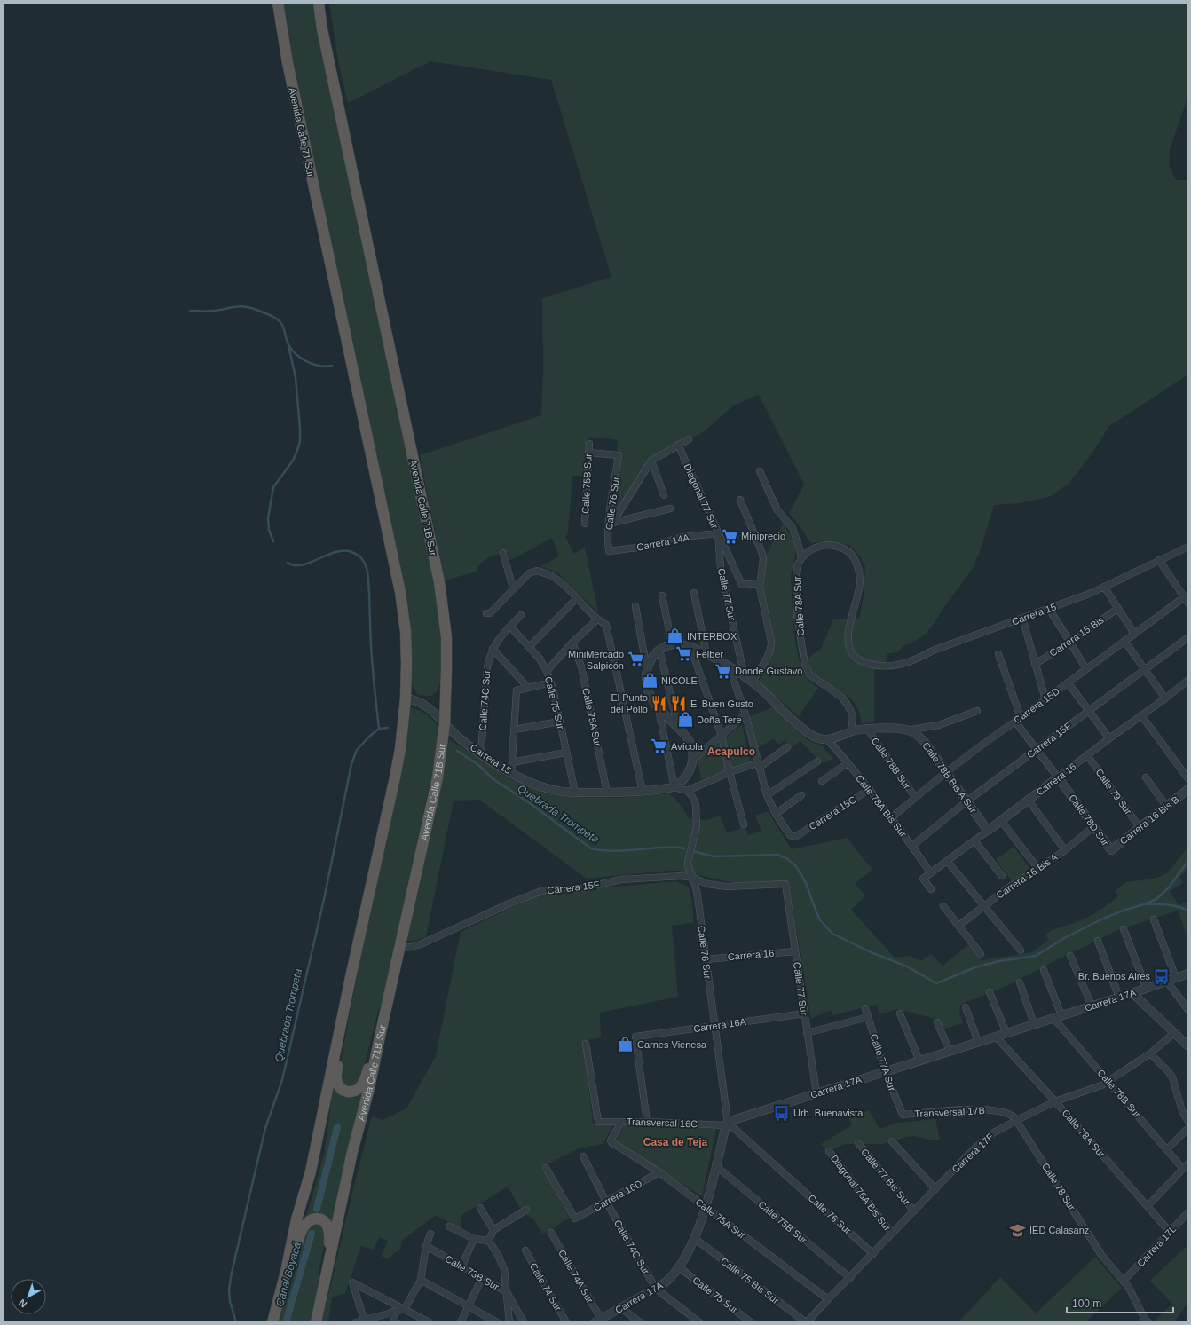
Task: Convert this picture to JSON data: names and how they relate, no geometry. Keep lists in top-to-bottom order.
{
  "streets": {
    "highway": ["Avenida Calle 71 Sur", "Avenida Calle 71B Sur"],
    "street": [
      "Calle 75B Sur",
      "Diagonal 77 Sur",
      "Calle 76 Sur",
      "Carrera 14A",
      "Calle 77 Sur",
      "Calle 78A Sur",
      "Carrera 15",
      "Carrera 15 Bis",
      "Calle 74C Sur",
      "Calle 75 Sur",
      "Carrera 15D",
      "Calle 75A Sur",
      "Carrera 15F",
      "Calle 78B Sur",
      "Calle 78B Bis A Sur",
      "Carrera 16",
      "Calle 79 Sur",
      "Calle 78A Bis Sur",
      "Carrera 15C",
      "Calle 78D Sur",
      "Carrera 16 Bis B",
      "Carrera 16 Bis A",
      "Carrera 17A",
      "Carrera 16A",
      "Calle 77A Sur",
      "Transversal 17B",
      "Transversal 16C",
      "Carrera 17F",
      "Calle 77 Bis Sur",
      "Calle 78 Sur",
      "Diagonal 76A Bis Sur",
      "Carrera 16D",
      "Carrera 17L",
      "Calle 73B Sur",
      "Calle 74A Sur",
      "Calle 75 Bis Sur",
      "Calle 74 Sur"
    ]
  },
  "crossings": [
    ["Avenida Calle 71 Sur", "Carrera 15"],
    ["Calle 75B Sur", "Calle 76 Sur"],
    ["Calle 75B Sur", "Carrera 17A"],
    ["Calle 75B Sur", "Carrera 17F"],
    ["Diagonal 77 Sur", "Carrera 14A"],
    ["Diagonal 77 Sur", "Calle 77 Sur"],
    ["Calle 76 Sur", "Carrera 14A"],
    ["Calle 76 Sur", "Carrera 15F"],
    ["Calle 76 Sur", "Carrera 16"],
    ["Calle 76 Sur", "Carrera 17A"],
    ["Calle 76 Sur", "Carrera 16A"],
    ["Calle 76 Sur", "Transversal 16C"],
    ["Calle 76 Sur", "Carrera 17F"],
    ["Avenida Calle 71B Sur", "Carrera 15"],
    ["Avenida Calle 71B Sur", "Carrera 15F"],
    ["Carrera 14A", "Calle 77 Sur"],
    ["Calle 77 Sur", "Carrera 15F"],
    ["Calle 77 Sur", "Carrera 16"],
    ["Calle 77 Sur", "Carrera 17A"],
    ["Calle 77 Sur", "Carrera 16A"],
    ["Calle 78A Sur", "Carrera 15"],
    ["Calle 78A Sur", "Carrera 17A"],
    ["Calle 78A Sur", "Carrera 17F"],
    ["Calle 78A Sur", "Carrera 17L"],
    ["Carrera 15", "Calle 74C Sur"],
    ["Carrera 15", "Calle 75 Sur"],
    ["Carrera 15", "Calle 75A Sur"],
    ["Calle 74C Sur", "Calle 75 Sur"],
    ["Calle 74C Sur", "Carrera 17A"],
    ["Calle 74C Sur", "Carrera 16D"],
    ["Calle 75 Sur", "Carrera 17A"],
    ["Carrera 15D", "Calle 78B Sur"],
    ["Carrera 15D", "Calle 78B Bis A Sur"],
    ["Carrera 15D", "Calle 78A Bis Sur"],
    ["Carrera 15D", "Calle 78D Sur"],
    ["Calle 75A Sur", "Carrera 17A"],
    ["Calle 75A Sur", "Transversal 16C"],
    ["Calle 75A Sur", "Carrera 17F"],
    ["Calle 75A Sur", "Carrera 16D"],
    ["Carrera 15F", "Calle 78B Bis A Sur"],
    ["Carrera 15F", "Calle 78A Bis Sur"],
    ["Carrera 15F", "Calle 78D Sur"],
    ["Calle 78B Sur", "Carrera 17A"],
    ["Calle 78B Sur", "Carrera 17F"],
    ["Calle 78B Bis A Sur", "Carrera 16"],
    ["Carrera 16", "Calle 79 Sur"],
    ["Carrera 16", "Calle 78A Bis Sur"],
    ["Carrera 16", "Calle 78D Sur"],
    ["Calle 79 Sur", "Carrera 16 Bis B"],
    ["Calle 78A Bis Sur", "Carrera 15C"],
    ["Calle 78D Sur", "Carrera 16 Bis B"],
    ["Calle 78D Sur", "Carrera 16 Bis A"],
    ["Carrera 17A", "Calle 77A Sur"],
    ["Carrera 17A", "Transversal 16C"],
    ["Carrera 17A", "Calle 74A Sur"],
    ["Carrera 17A", "Calle 75 Bis Sur"],
    ["Carrera 16A", "Transversal 16C"],
    ["Calle 77A Sur", "Transversal 17B"],
    ["Transversal 17B", "Carrera 17F"],
    ["Transversal 17B", "Calle 78 Sur"],
    ["Carrera 17F", "Calle 77 Bis Sur"],
    ["Carrera 17F", "Calle 78 Sur"],
    ["Carrera 17F", "Diagonal 76A Bis Sur"],
    ["Carrera 17F", "Calle 75 Bis Sur"],
    ["Calle 78 Sur", "Carrera 17L"]
  ],
  "districts": ["Acapulco", "Casa de Teja"],
  "water": ["Quebrada Trompeta", "Canal Boyacá"],
  "places": {
    "supermarket": [
      "Miniprecio",
      "Felber",
      "MiniMercado Salpicón",
      "Donde Gustavo",
      "Avícola"
    ],
    "shop": [
      "INTERBOX",
      "NICOLE",
      "Doña Tere",
      "Carnes Vienesa"
    ],
    "restaurant": ["El Punto del Pollo", "El Buen Gusto"],
    "bus stop": ["Br. Buenos Aires", "Urb. Buenavista"],
    "school or university": ["IED Calasanz"]
  },
  "scale_bar": "100 m",
  "north": "bottom left"
}
